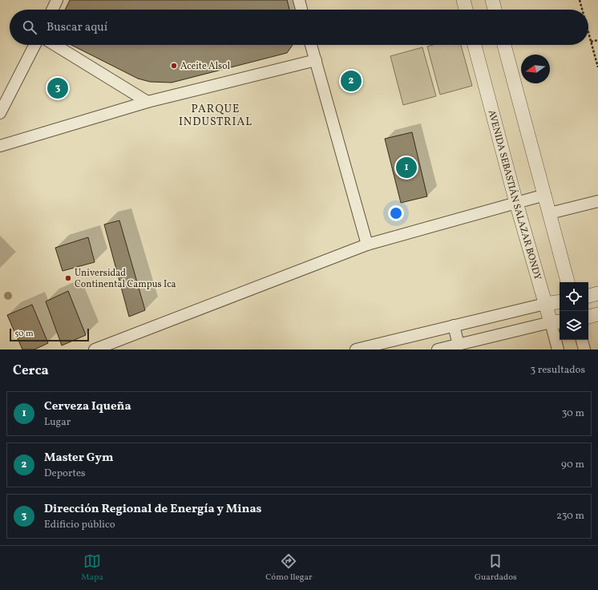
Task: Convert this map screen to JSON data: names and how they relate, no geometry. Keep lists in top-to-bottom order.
{
  "streets": {
    "street": ["AVENIDA SEBASTIÁN SALAZAR BONDY"]
  },
  "districts": ["PARQUE INDUSTRIAL"],
  "places": ["Aceite Alsol", "Universidad Continental Campus Ica"],
  "scale_bar": "50 m",
  "north": "left",
  "page": {
    "search": "Buscar aquí",
    "pins": ["2", "3", "1"],
    "scale": "50 m",
    "heading": ["Cerca", "3 resultados"],
    "list": [
      {
        "mark": "1",
        "name": "Cerveza Iqueña",
        "note": "Lugar",
        "value": "30 m"
      },
      {
        "mark": "2",
        "name": "Master Gym",
        "note": "Deportes",
        "value": "90 m"
      },
      {
        "mark": "3",
        "name": "Dirección Regional de Energía y Minas",
        "note": "Edificio público",
        "value": "230 m"
      }
    ],
    "nav": ["Mapa", "Cómo llegar", "Guardados"]
  }
}
